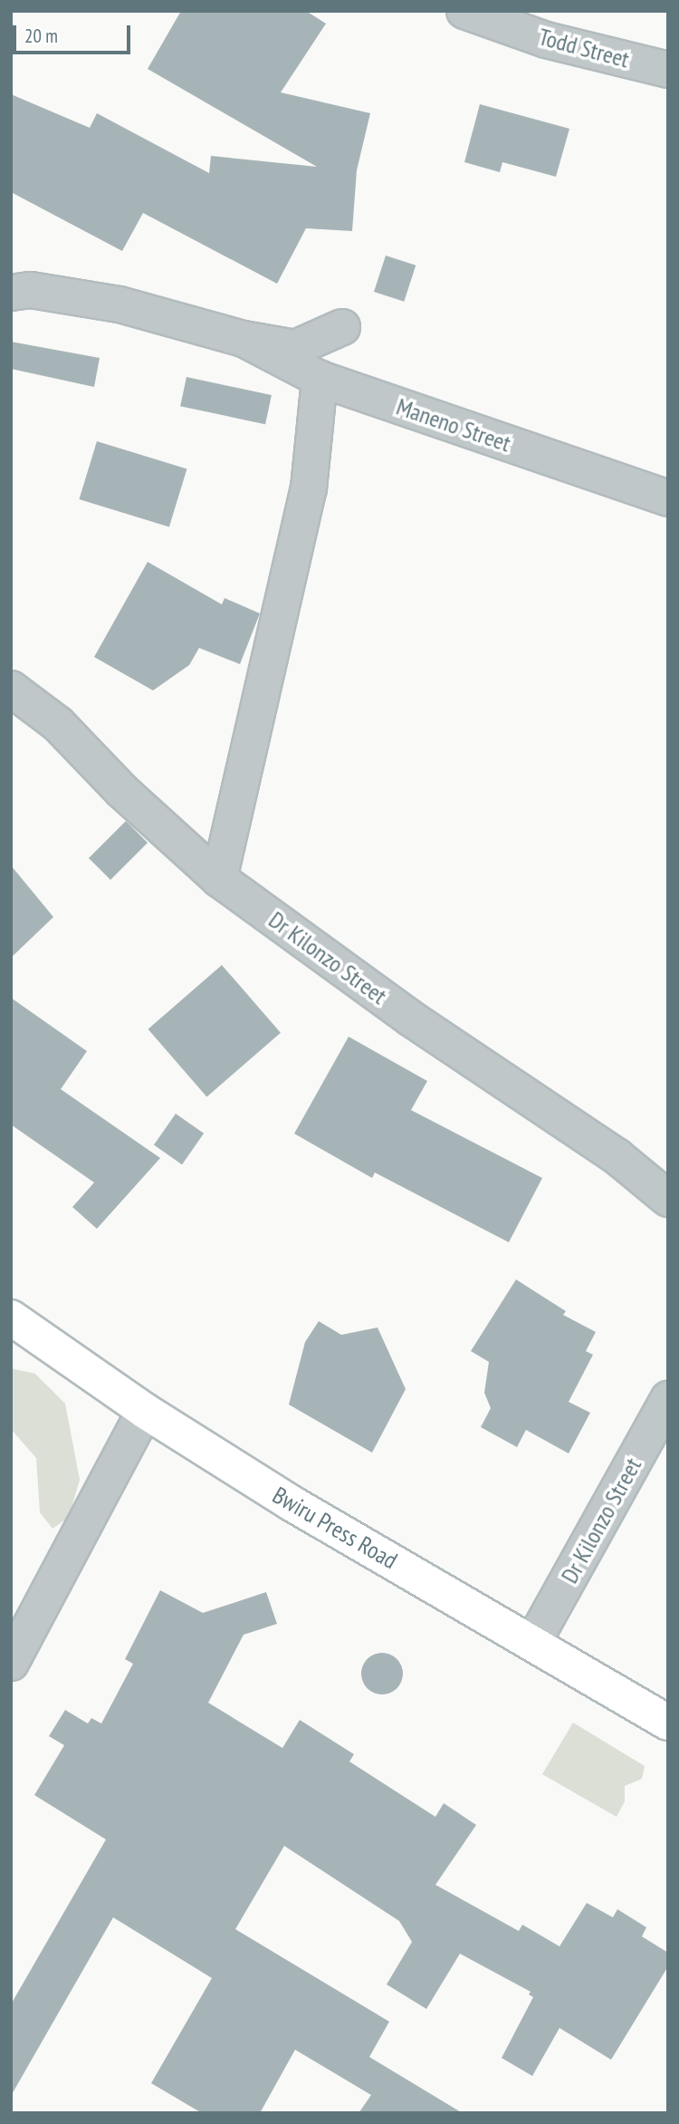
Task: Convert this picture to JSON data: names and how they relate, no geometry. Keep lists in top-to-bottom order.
{
  "streets": {
    "street": [
      "Todd Street",
      "Maneno Street",
      "Dr Kilonzo Street",
      "Bwiru Press Road"
    ]
  },
  "crossings": [
    ["Dr Kilonzo Street", "Bwiru Press Road"]
  ],
  "scale_bar": "20 m"
}
